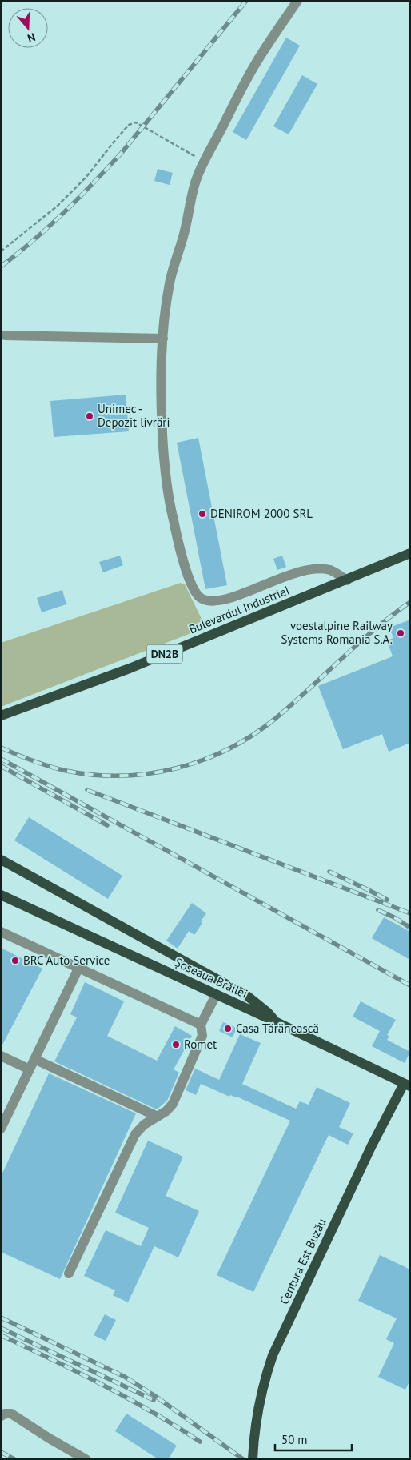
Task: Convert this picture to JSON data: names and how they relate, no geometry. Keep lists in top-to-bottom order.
{
  "streets": {
    "main road": [
      "Bulevardul Industriei",
      "DN2B",
      "Șoseaua Brăilei",
      "Centura Est Buzău"
    ]
  },
  "crossings": [
    ["Șoseaua Brăilei", "Centura Est Buzău"]
  ],
  "places": [
    "Unimec - Depozit livrări",
    "DENIROM 2000 SRL",
    "voestalpine Railway Systems Romania S.A.",
    "BRC Auto Service",
    "Casa Tărănească",
    "Romet"
  ],
  "scale_bar": "50 m",
  "north": "bottom"
}
